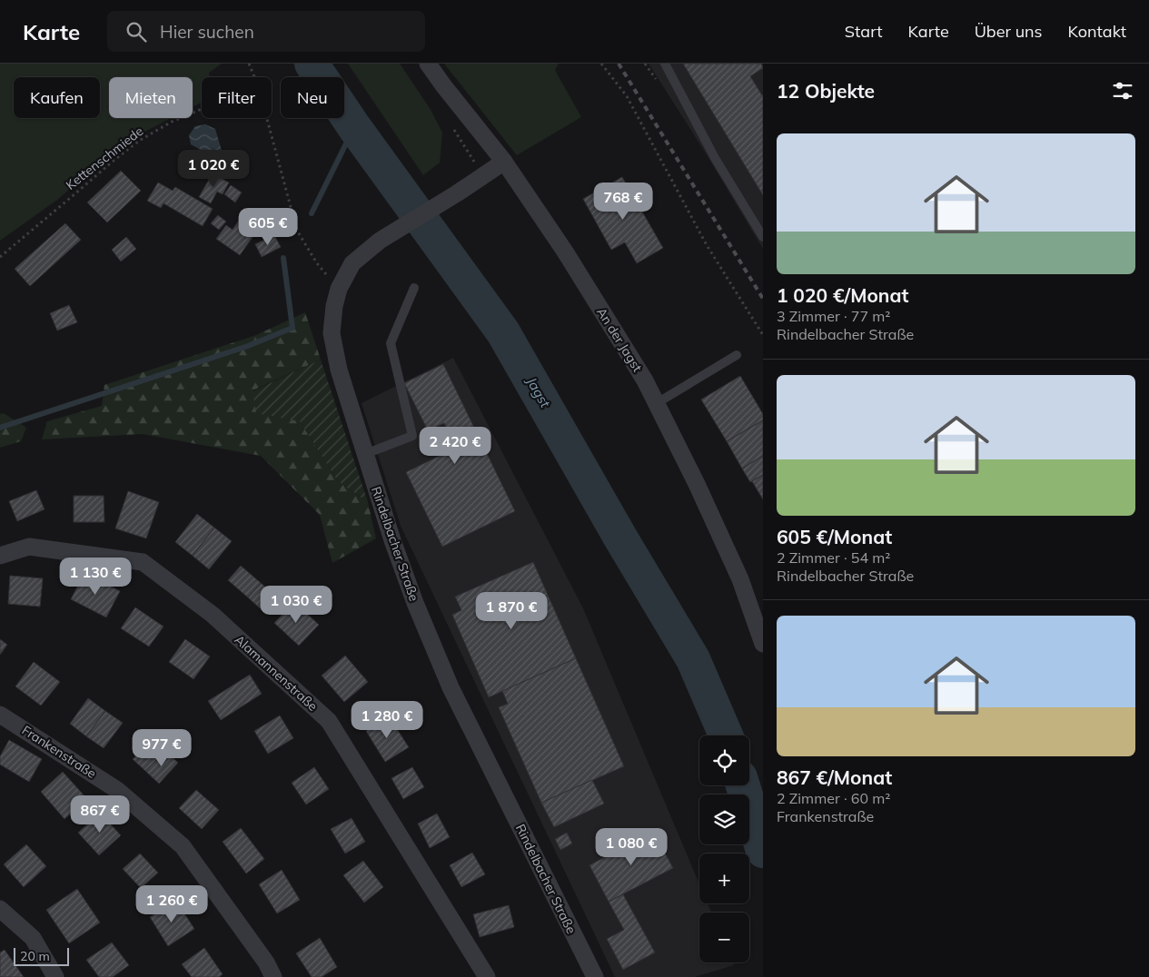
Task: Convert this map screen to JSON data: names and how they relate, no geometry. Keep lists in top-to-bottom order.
{
  "streets": {
    "street": [
      "An der Jagst",
      "Rindelbacher Straße",
      "Alamannenstraße",
      "Frankenstraße"
    ],
    "path": ["Kettenschmiede"]
  },
  "crossings": [
    ["An der Jagst", "Rindelbacher Straße"]
  ],
  "water": ["Jagst"],
  "scale_bar": "20 m",
  "page": {
    "header": "Karte",
    "search": "Hier suchen",
    "nav": [
      "Start",
      "Karte",
      "Über uns",
      "Kontakt"
    ],
    "heading": "12 Objekte",
    "chip": [
      "Kaufen",
      "Mieten",
      "Filter",
      "Neu"
    ],
    "list": [
      {
        "name": "1 020 €/Monat",
        "note": "3 Zimmer · 77 m² · Rindelbacher Straße"
      },
      {
        "name": "605 €/Monat",
        "note": "2 Zimmer · 54 m² · Rindelbacher Straße"
      },
      {
        "name": "867 €/Monat",
        "note": "2 Zimmer · 60 m² · Frankenstraße"
      }
    ],
    "price": [
      "1 020 €",
      "768 €",
      "605 €",
      "2 420 €",
      "1 130 €",
      "1 030 €",
      "1 870 €",
      "1 280 €",
      "977 €",
      "867 €",
      "1 080 €",
      "1 260 €"
    ],
    "map_buttons": ["+", "−"],
    "scale": "20 m"
  }
}
